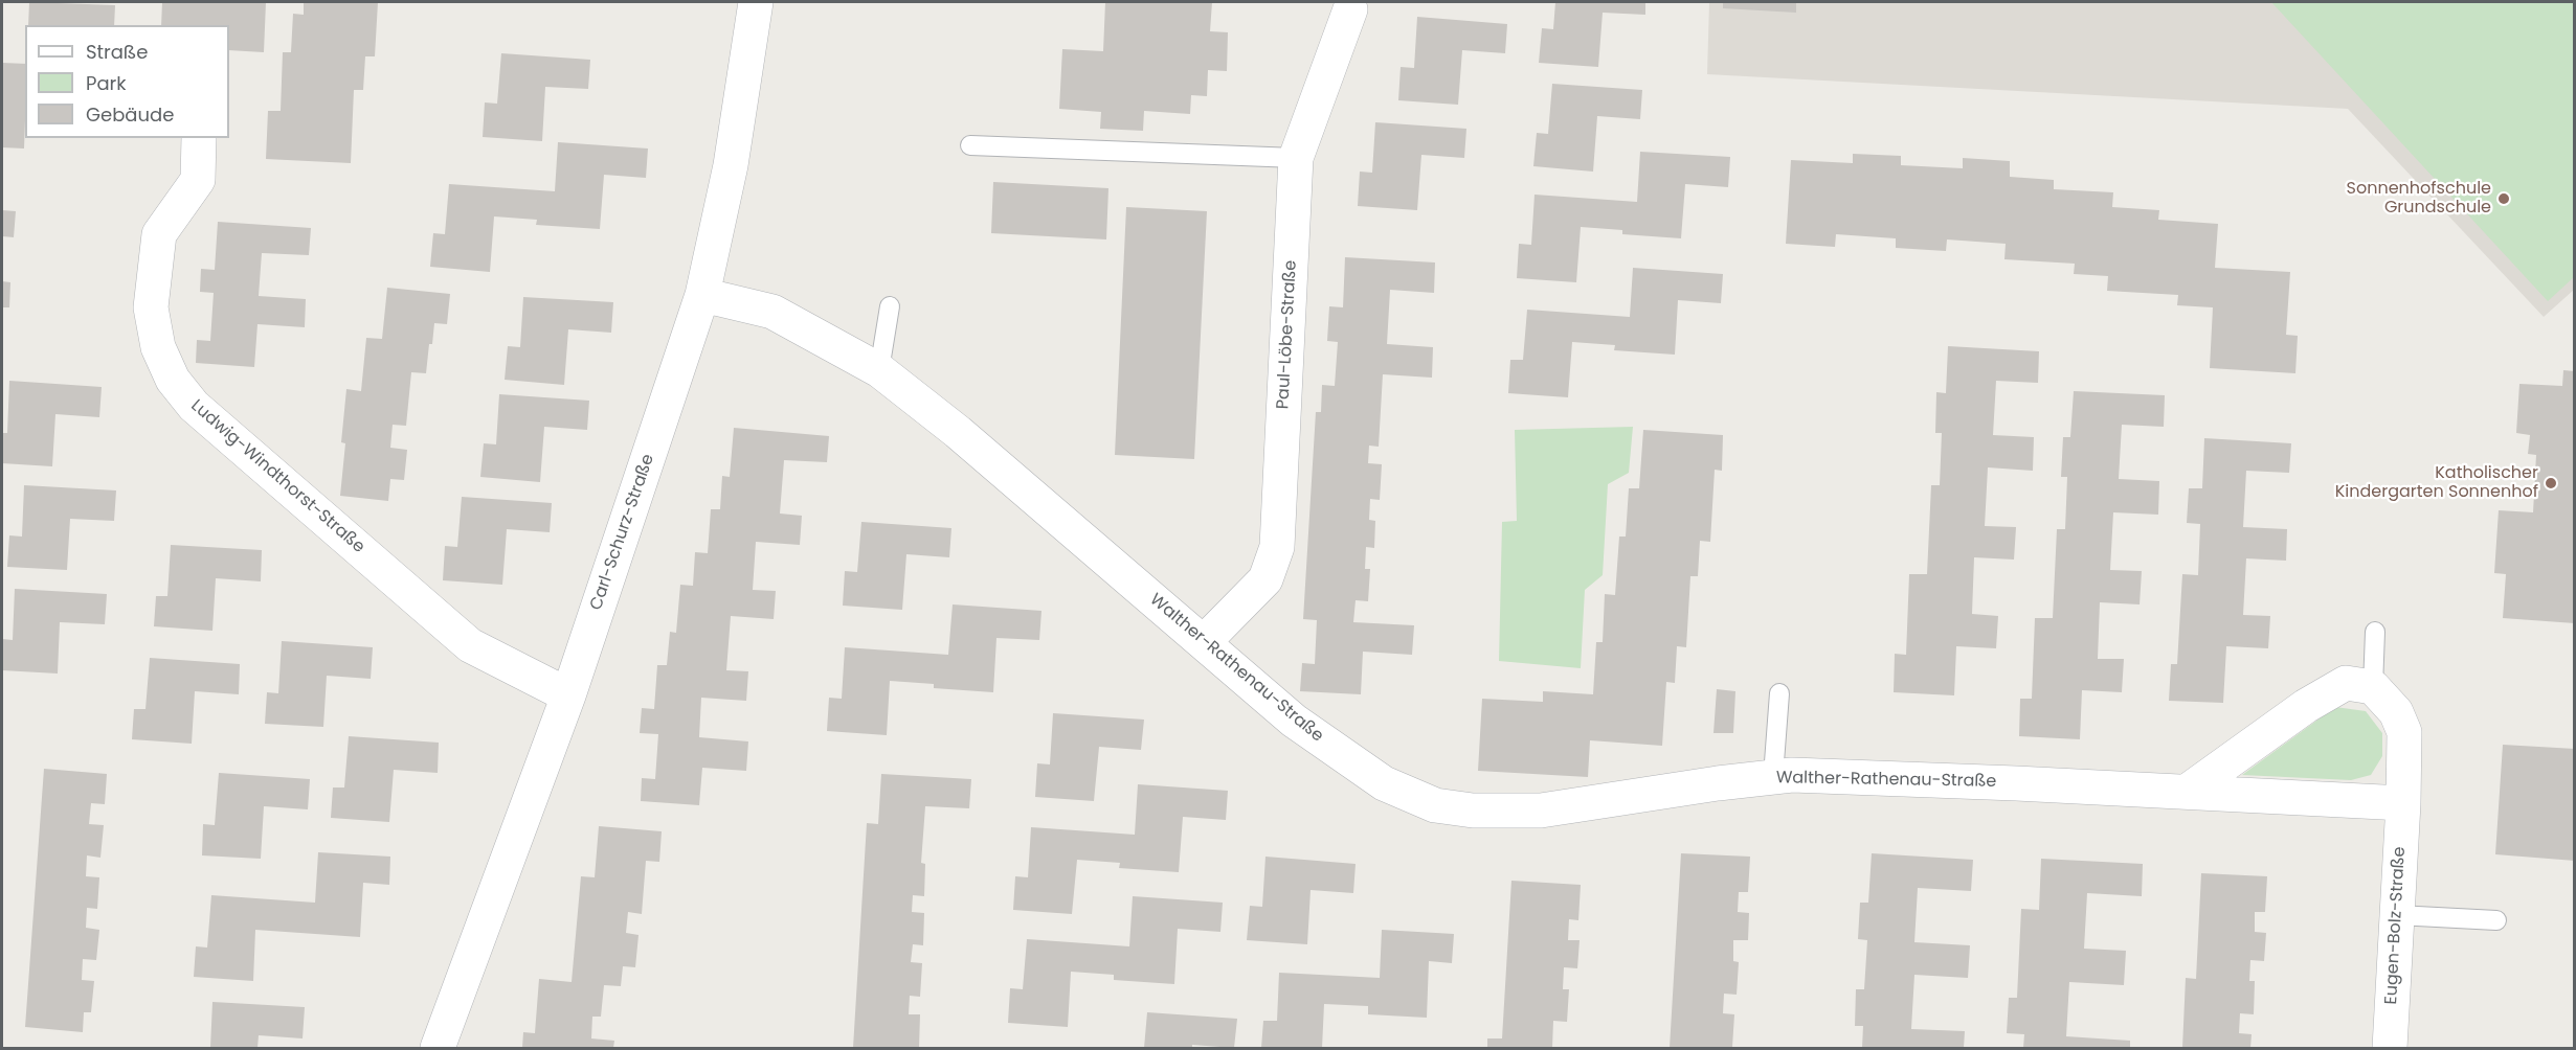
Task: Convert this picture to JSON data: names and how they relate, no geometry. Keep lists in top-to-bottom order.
{
  "streets": {
    "street": [
      "Paul-Löbe-Straße",
      "Ludwig-Windthorst-Straße",
      "Carl-Schurz-Straße",
      "Walther-Rathenau-Straße",
      "Eugen-Bolz-Straße"
    ]
  },
  "crossings": [
    ["Paul-Löbe-Straße", "Walther-Rathenau-Straße"],
    ["Ludwig-Windthorst-Straße", "Carl-Schurz-Straße"],
    ["Carl-Schurz-Straße", "Walther-Rathenau-Straße"],
    ["Walther-Rathenau-Straße", "Eugen-Bolz-Straße"]
  ],
  "places": ["Sonnenhofschule Grundschule", "Katholischer Kindergarten Sonnenhof"],
  "legend": ["Straße", "Park", "Gebäude"]
}
